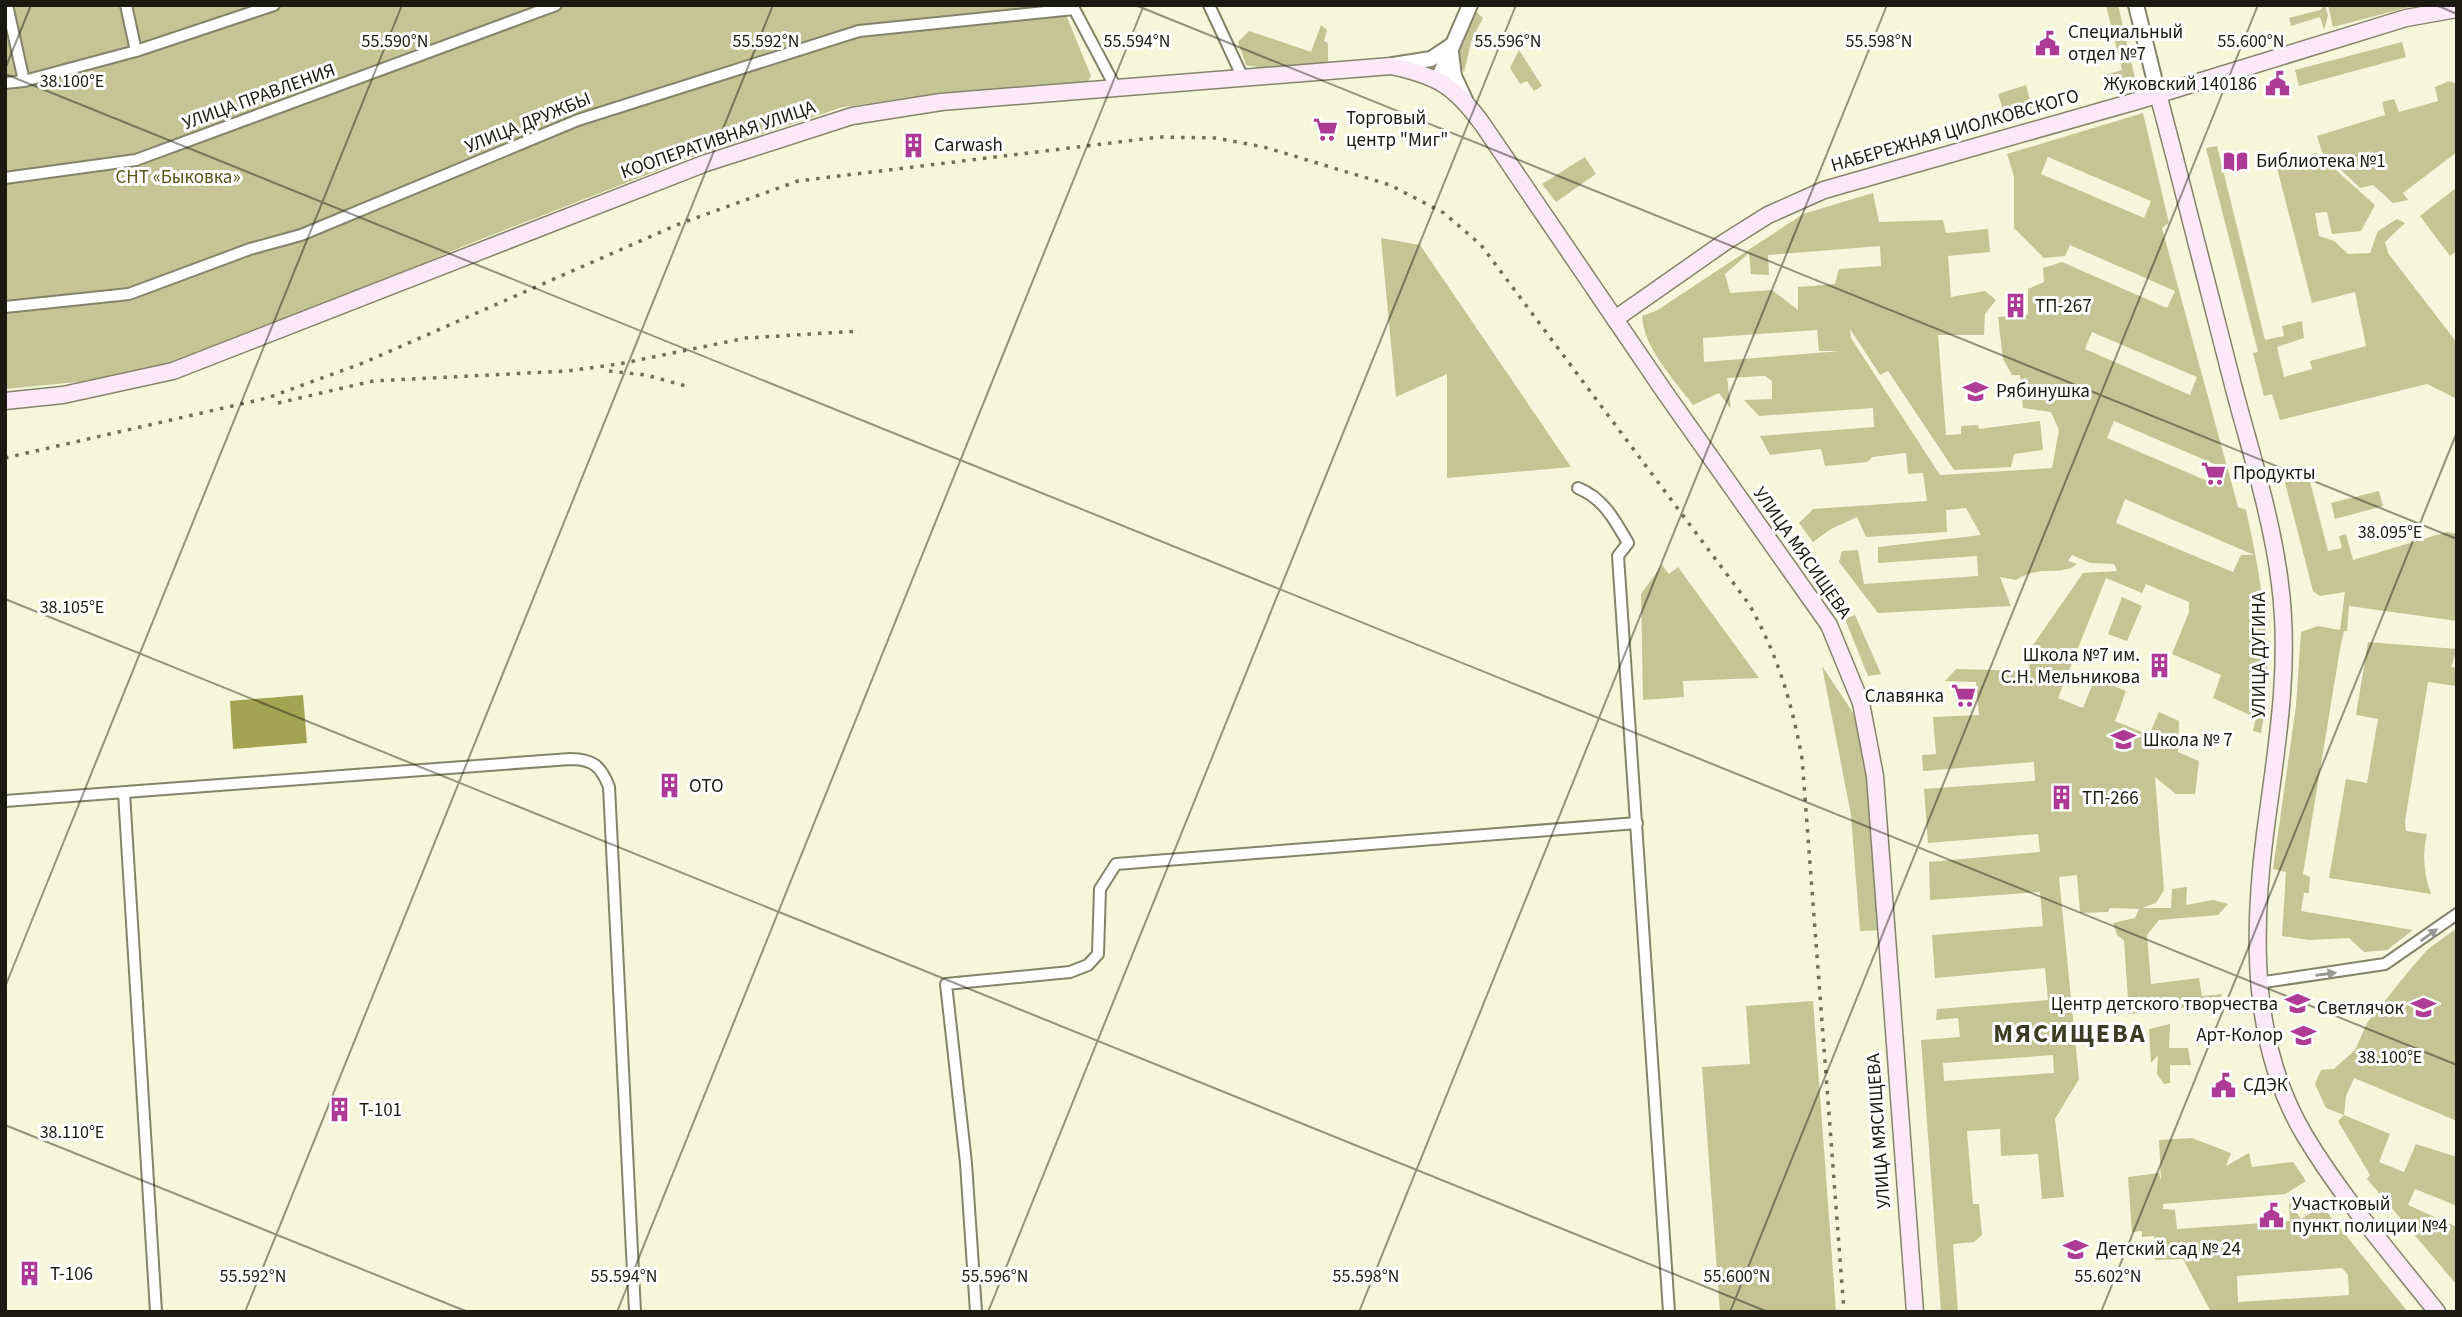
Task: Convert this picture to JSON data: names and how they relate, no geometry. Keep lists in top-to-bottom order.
{
  "streets": {
    "main road": [
      "НАБЕРЕЖНАЯ ЦИОЛКОВСКОГО",
      "КООПЕРАТИВНАЯ УЛИЦА",
      "УЛИЦА МЯСИЩЕВА",
      "УЛИЦА ДУГИНА"
    ],
    "street": ["УЛИЦА ПРАВЛЕНИЯ", "УЛИЦА ДРУЖБЫ"]
  },
  "crossings": [
    ["НАБЕРЕЖНАЯ ЦИОЛКОВСКОГО", "УЛИЦА МЯСИЩЕВА"],
    ["НАБЕРЕЖНАЯ ЦИОЛКОВСКОГО", "УЛИЦА ДУГИНА"],
    ["КООПЕРАТИВНАЯ УЛИЦА", "УЛИЦА МЯСИЩЕВА"]
  ],
  "districts": ["МЯСИЩЕВА"],
  "parks": ["СНТ «Быковка»"],
  "places": {
    "public building": [
      "Специальный отдел №7",
      "Жуковский 140186",
      "СДЭК",
      "Участковый пункт полиции №4"
    ],
    "supermarket": ["Торговый центр \"Миг\"", "Продукты", "Славянка"],
    "building": [
      "Carwash",
      "ТП-267",
      "Школа №7 им. С.Н. Мельникова",
      "ОТО",
      "ТП-266",
      "Т-101",
      "Т-106"
    ],
    "library": ["Библиотека №1"],
    "school or university": [
      "Рябинушка",
      "Школа № 7",
      "Центр детского творчества",
      "Светлячок",
      "Арт-Колор",
      "Детский сад № 24"
    ]
  },
  "coordinates": [
    "55.590°N",
    "55.592°N",
    "55.594°N",
    "55.596°N",
    "55.598°N",
    "55.600°N",
    "38.100°E",
    "38.095°E",
    "38.105°E",
    "38.110°E",
    "55.602°N"
  ]
}
